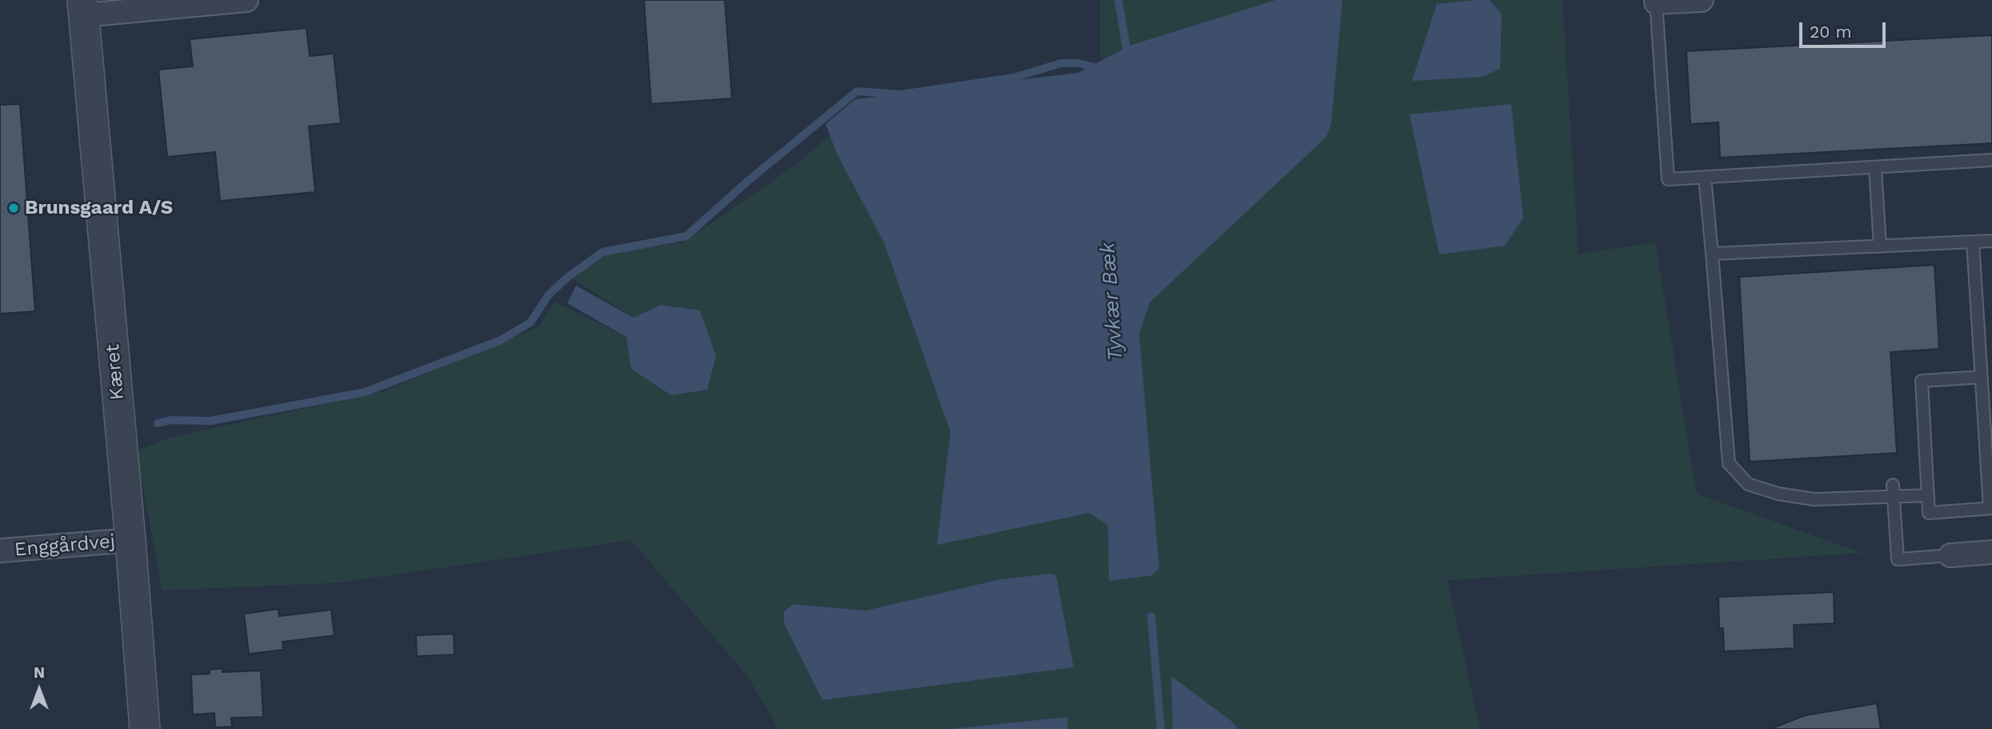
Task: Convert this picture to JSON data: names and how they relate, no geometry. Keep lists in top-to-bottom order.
{
  "streets": {
    "street": ["Kæret", "Enggårdvej"]
  },
  "crossings": [
    ["Kæret", "Enggårdvej"]
  ],
  "water": ["Tyvkær Bæk"],
  "places": ["Brunsgaard A/S"],
  "scale_bar": "20 m",
  "north": "top"
}
